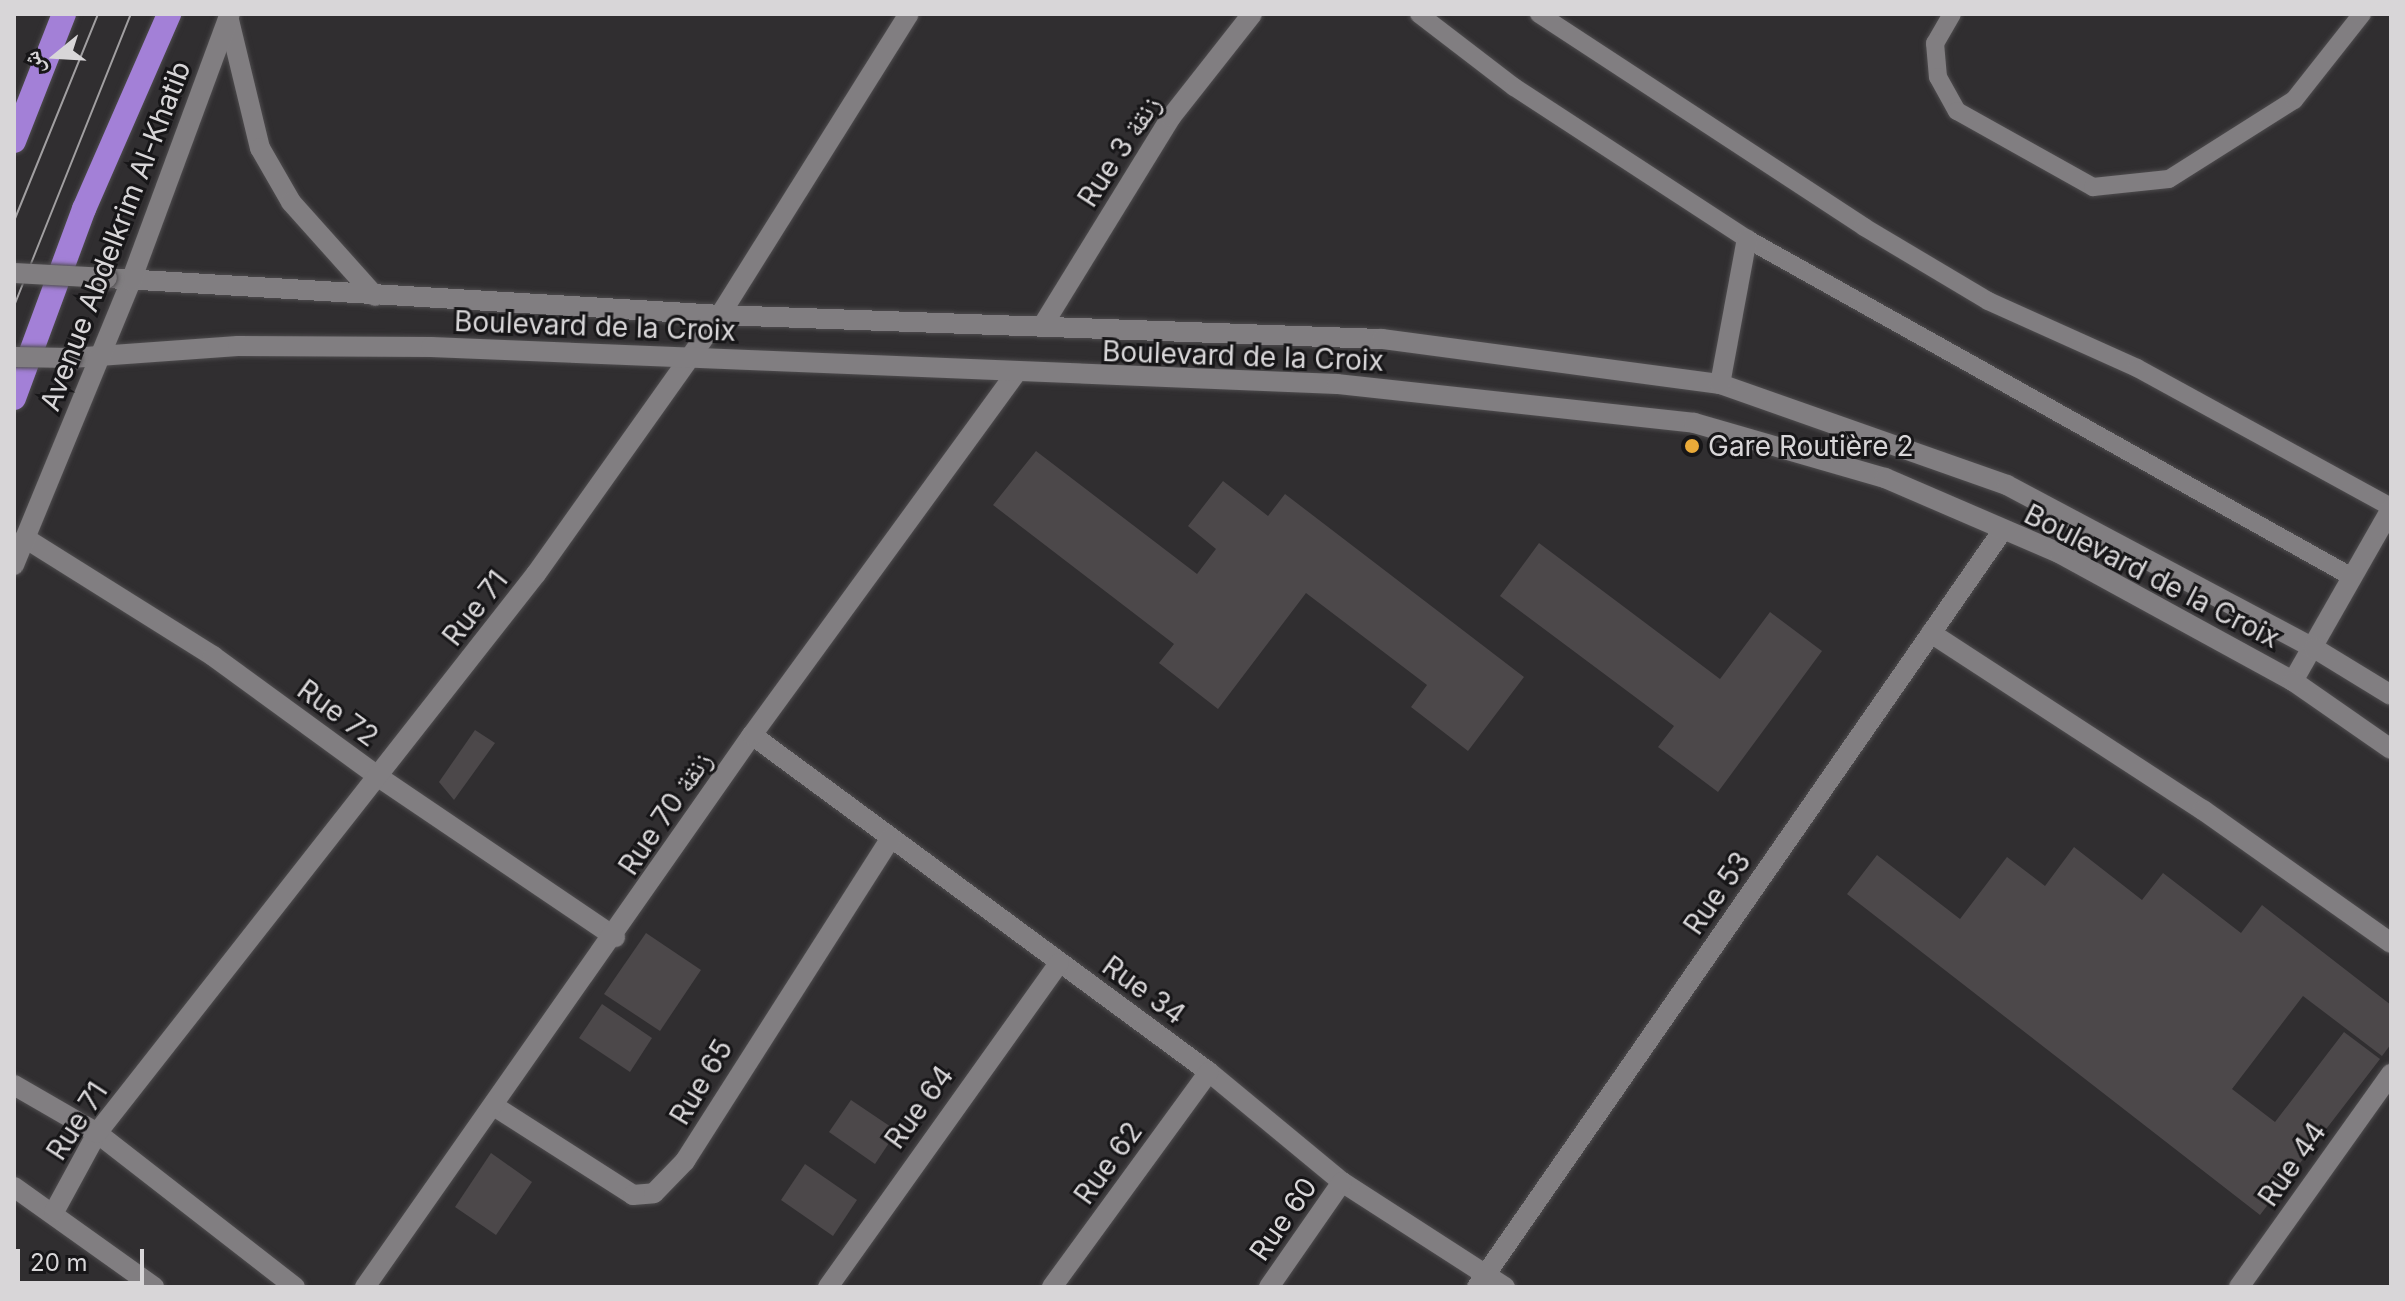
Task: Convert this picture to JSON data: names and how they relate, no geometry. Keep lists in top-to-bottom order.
{
  "streets": {
    "street": [
      "Rue 3 زنقة",
      "Avenue Abdelkrim Al-Khatib",
      "Boulevard de la Croix",
      "Rue 71",
      "Rue 72",
      "Rue 70 زنقة",
      "Rue 53",
      "Rue 34",
      "Rue 65",
      "Rue 64",
      "Rue 62",
      "Rue 44",
      "Rue 60"
    ]
  },
  "crossings": [
    ["Rue 3 زنقة", "Boulevard de la Croix"],
    ["Avenue Abdelkrim Al-Khatib", "Boulevard de la Croix"],
    ["Avenue Abdelkrim Al-Khatib", "Rue 72"],
    ["Boulevard de la Croix", "Rue 71"],
    ["Boulevard de la Croix", "Rue 70 زنقة"],
    ["Boulevard de la Croix", "Rue 53"],
    ["Rue 71", "Rue 72"],
    ["Rue 72", "Rue 70 زنقة"],
    ["Rue 70 زنقة", "Rue 34"],
    ["Rue 70 زنقة", "Rue 65"],
    ["Rue 53", "Rue 34"],
    ["Rue 34", "Rue 65"],
    ["Rue 34", "Rue 64"],
    ["Rue 34", "Rue 62"],
    ["Rue 34", "Rue 60"]
  ],
  "places": ["Gare Routière 2"],
  "scale_bar": "20 m",
  "north": "left"
}
